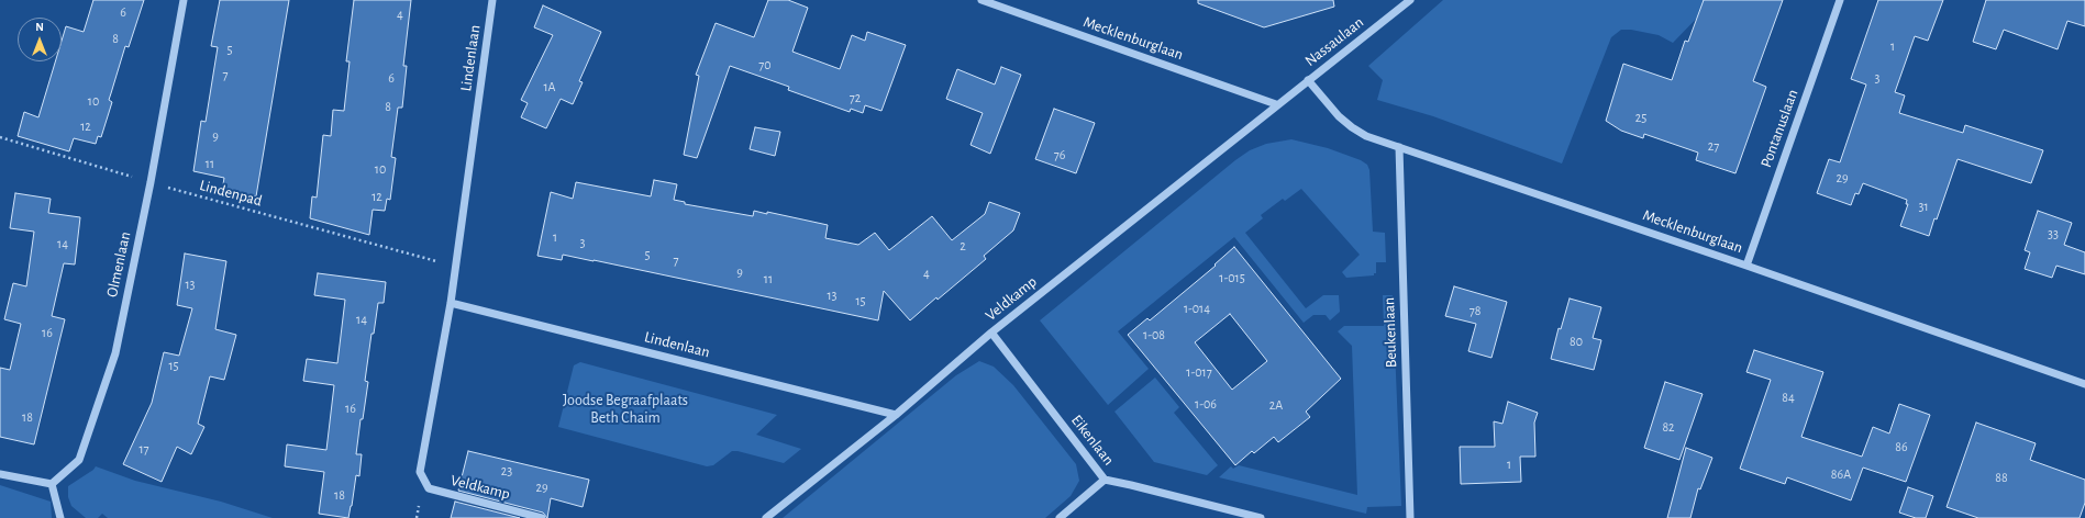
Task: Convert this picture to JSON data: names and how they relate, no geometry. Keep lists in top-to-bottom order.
{
  "streets": {
    "street": [
      "Mecklenburglaan",
      "Nassaulaan",
      "Lindenlaan",
      "Pontanuslaan",
      "Olmenlaan",
      "Veldkamp",
      "Beukenlaan",
      "Eikenlaan"
    ],
    "path": ["Lindenpad"]
  },
  "crossings": [
    ["Mecklenburglaan", "Nassaulaan"],
    ["Mecklenburglaan", "Pontanuslaan"],
    ["Mecklenburglaan", "Veldkamp"],
    ["Mecklenburglaan", "Beukenlaan"],
    ["Nassaulaan", "Veldkamp"],
    ["Lindenlaan", "Lindenpad"],
    ["Lindenlaan", "Veldkamp"],
    ["Lindenpad", "Olmenlaan"],
    ["Veldkamp", "Eikenlaan"]
  ],
  "parks": ["Joodse Begraafplaats Beth Chaim"],
  "house_numbers": [
    "6",
    "4",
    "8",
    "1",
    "5",
    "70",
    "7",
    "6",
    "3",
    "1A",
    "72",
    "10",
    "8",
    "25",
    "12",
    "9",
    "27",
    "76",
    "11",
    "10",
    "29",
    "12",
    "31",
    "33",
    "1",
    "3",
    "14",
    "2",
    "5",
    "7",
    "9",
    "4",
    "1-015",
    "11",
    "13",
    "13",
    "15",
    "1-014",
    "78",
    "14",
    "16",
    "1-08",
    "80",
    "15",
    "1-017",
    "84",
    "1-06",
    "2A",
    "16",
    "18",
    "82",
    "86",
    "17",
    "1",
    "23",
    "86A",
    "88",
    "29",
    "18"
  ],
  "north": "top"
}
